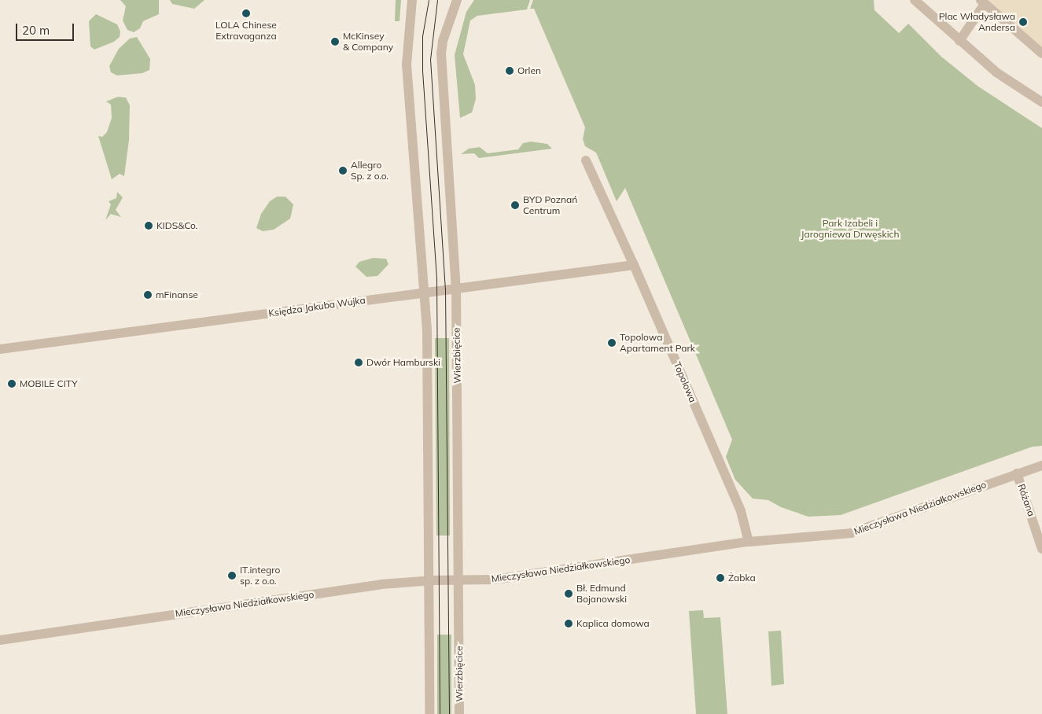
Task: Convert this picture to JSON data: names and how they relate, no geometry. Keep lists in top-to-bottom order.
{
  "streets": {
    "street": [
      "Księdza Jakuba Wujka",
      "Wierzbięcice",
      "Topolowa",
      "Różana",
      "Mieczysława Niedziałkowskiego"
    ]
  },
  "crossings": [
    ["Księdza Jakuba Wujka", "Wierzbięcice"],
    ["Księdza Jakuba Wujka", "Topolowa"],
    ["Wierzbięcice", "Mieczysława Niedziałkowskiego"],
    ["Topolowa", "Mieczysława Niedziałkowskiego"],
    ["Różana", "Mieczysława Niedziałkowskiego"]
  ],
  "parks": ["Park Izabeli i Jarogniewa Drwęskich"],
  "places": [
    "LOLA Chinese Extravaganza",
    "Plac Władysława Andersa",
    "McKinsey & Company",
    "Orlen",
    "Allegro Sp. z o.o.",
    "BYD Poznań Centrum",
    "KIDS&Co.",
    "mFinanse",
    "Topolowa Apartament Park",
    "Dwór Hamburski",
    "MOBILE CITY",
    "IT.integro sp. z o.o.",
    "Żabka",
    "Bł. Edmund Bojanowski",
    "Kaplica domowa"
  ],
  "scale_bar": "20 m"
}
